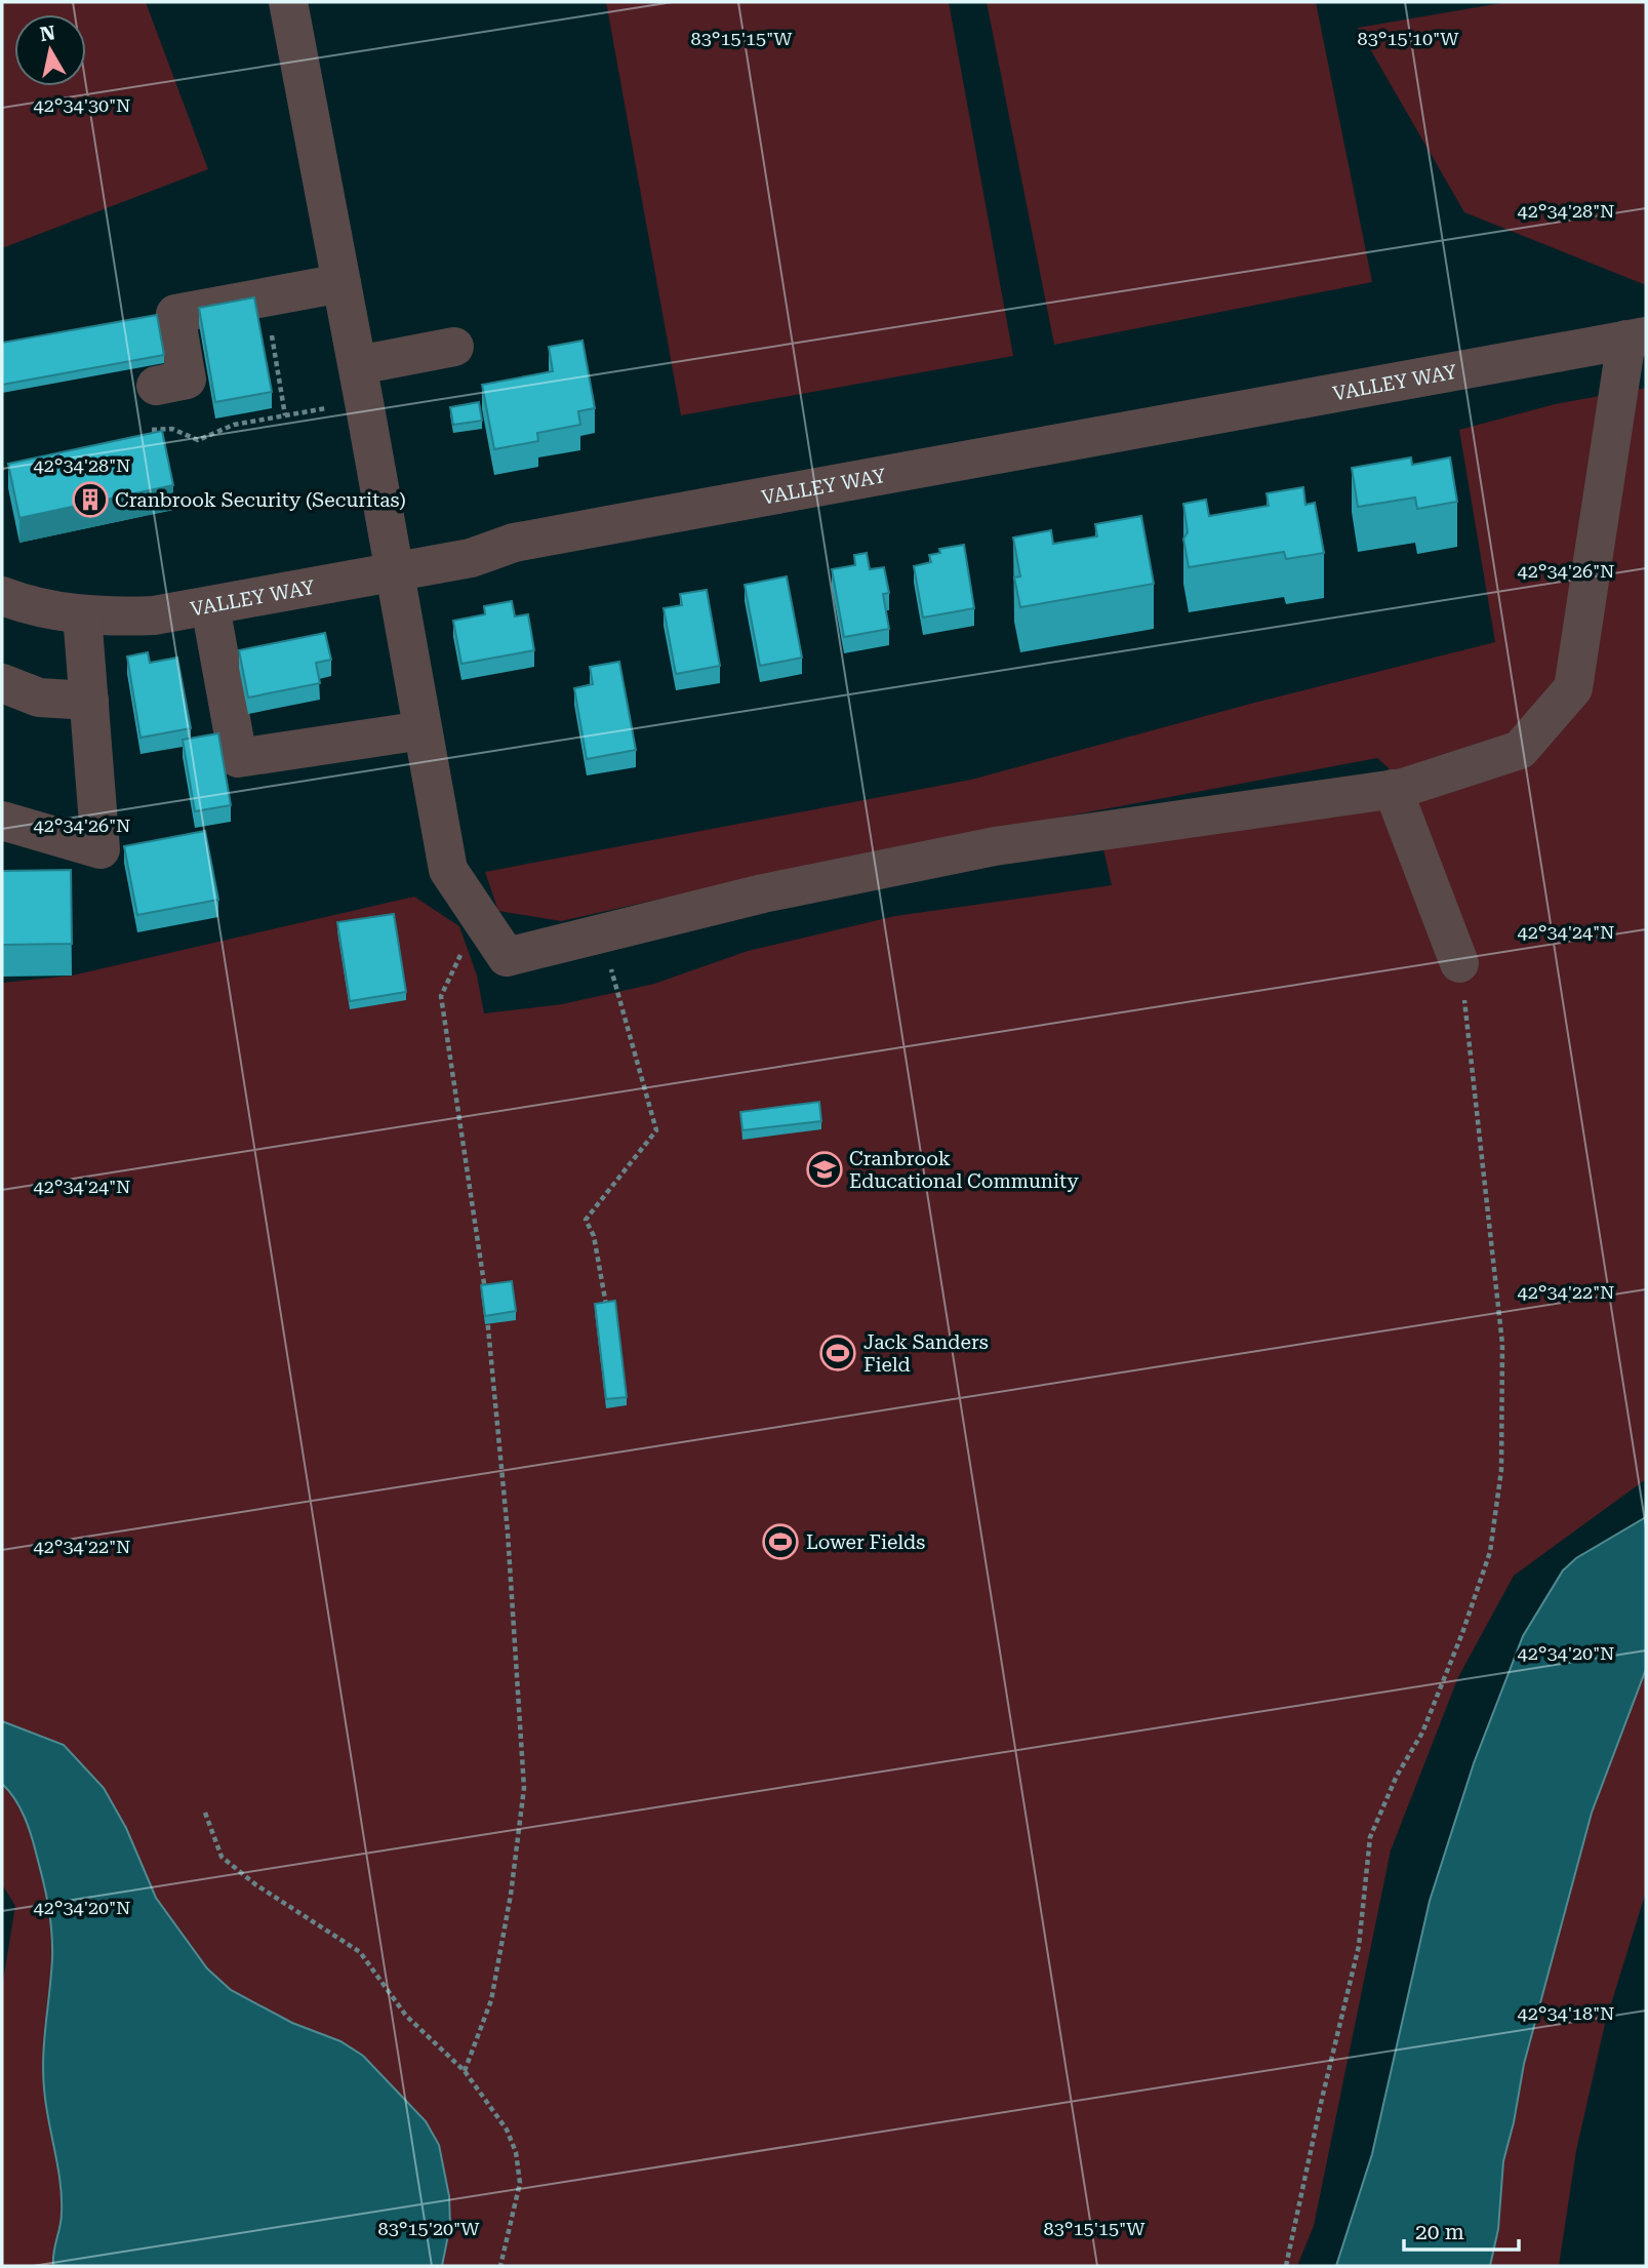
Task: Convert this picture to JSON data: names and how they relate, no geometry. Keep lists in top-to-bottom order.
{
  "streets": {
    "street": ["VALLEY WAY"]
  },
  "places": {
    "building": ["Cranbrook Security (Securitas)"],
    "school or university": ["Cranbrook Educational Community"],
    "sports": ["Jack Sanders Field", "Lower Fields"]
  },
  "scale_bar": "20 m",
  "north": "top",
  "coordinates": [
    "83°15'15\"W",
    "83°15'10\"W",
    "42°34'30\"N",
    "42°34'28\"N",
    "42°34'26\"N",
    "42°34'24\"N",
    "42°34'22\"N",
    "42°34'20\"N",
    "42°34'18\"N",
    "83°15'20\"W"
  ]
}
